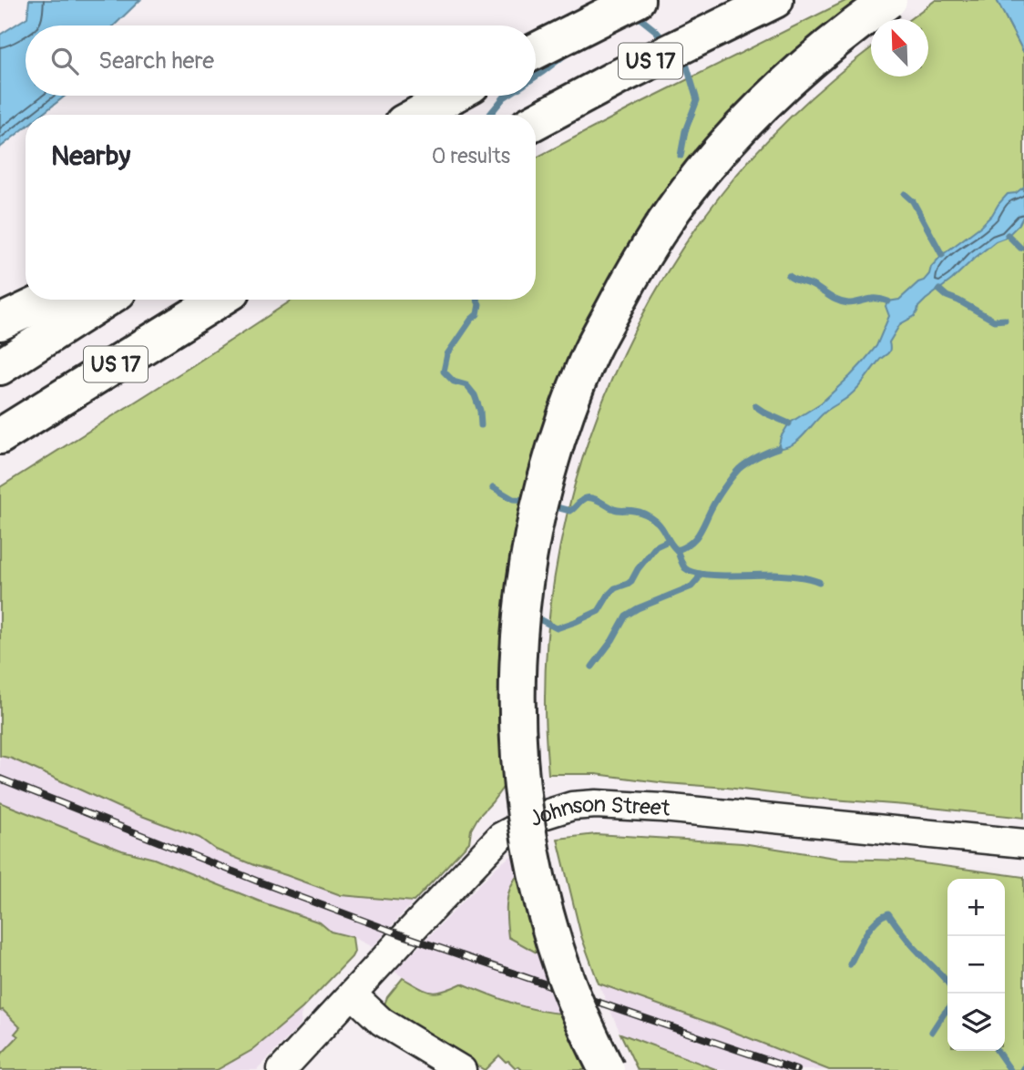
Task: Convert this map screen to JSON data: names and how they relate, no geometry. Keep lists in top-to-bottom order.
{
  "streets": {
    "highway": ["US 17"],
    "street": ["Johnson Street"]
  },
  "north": "top left",
  "page": {
    "search": "Search here",
    "heading": ["Nearby", "0 results"],
    "map_buttons": ["+", "−"]
  }
}
